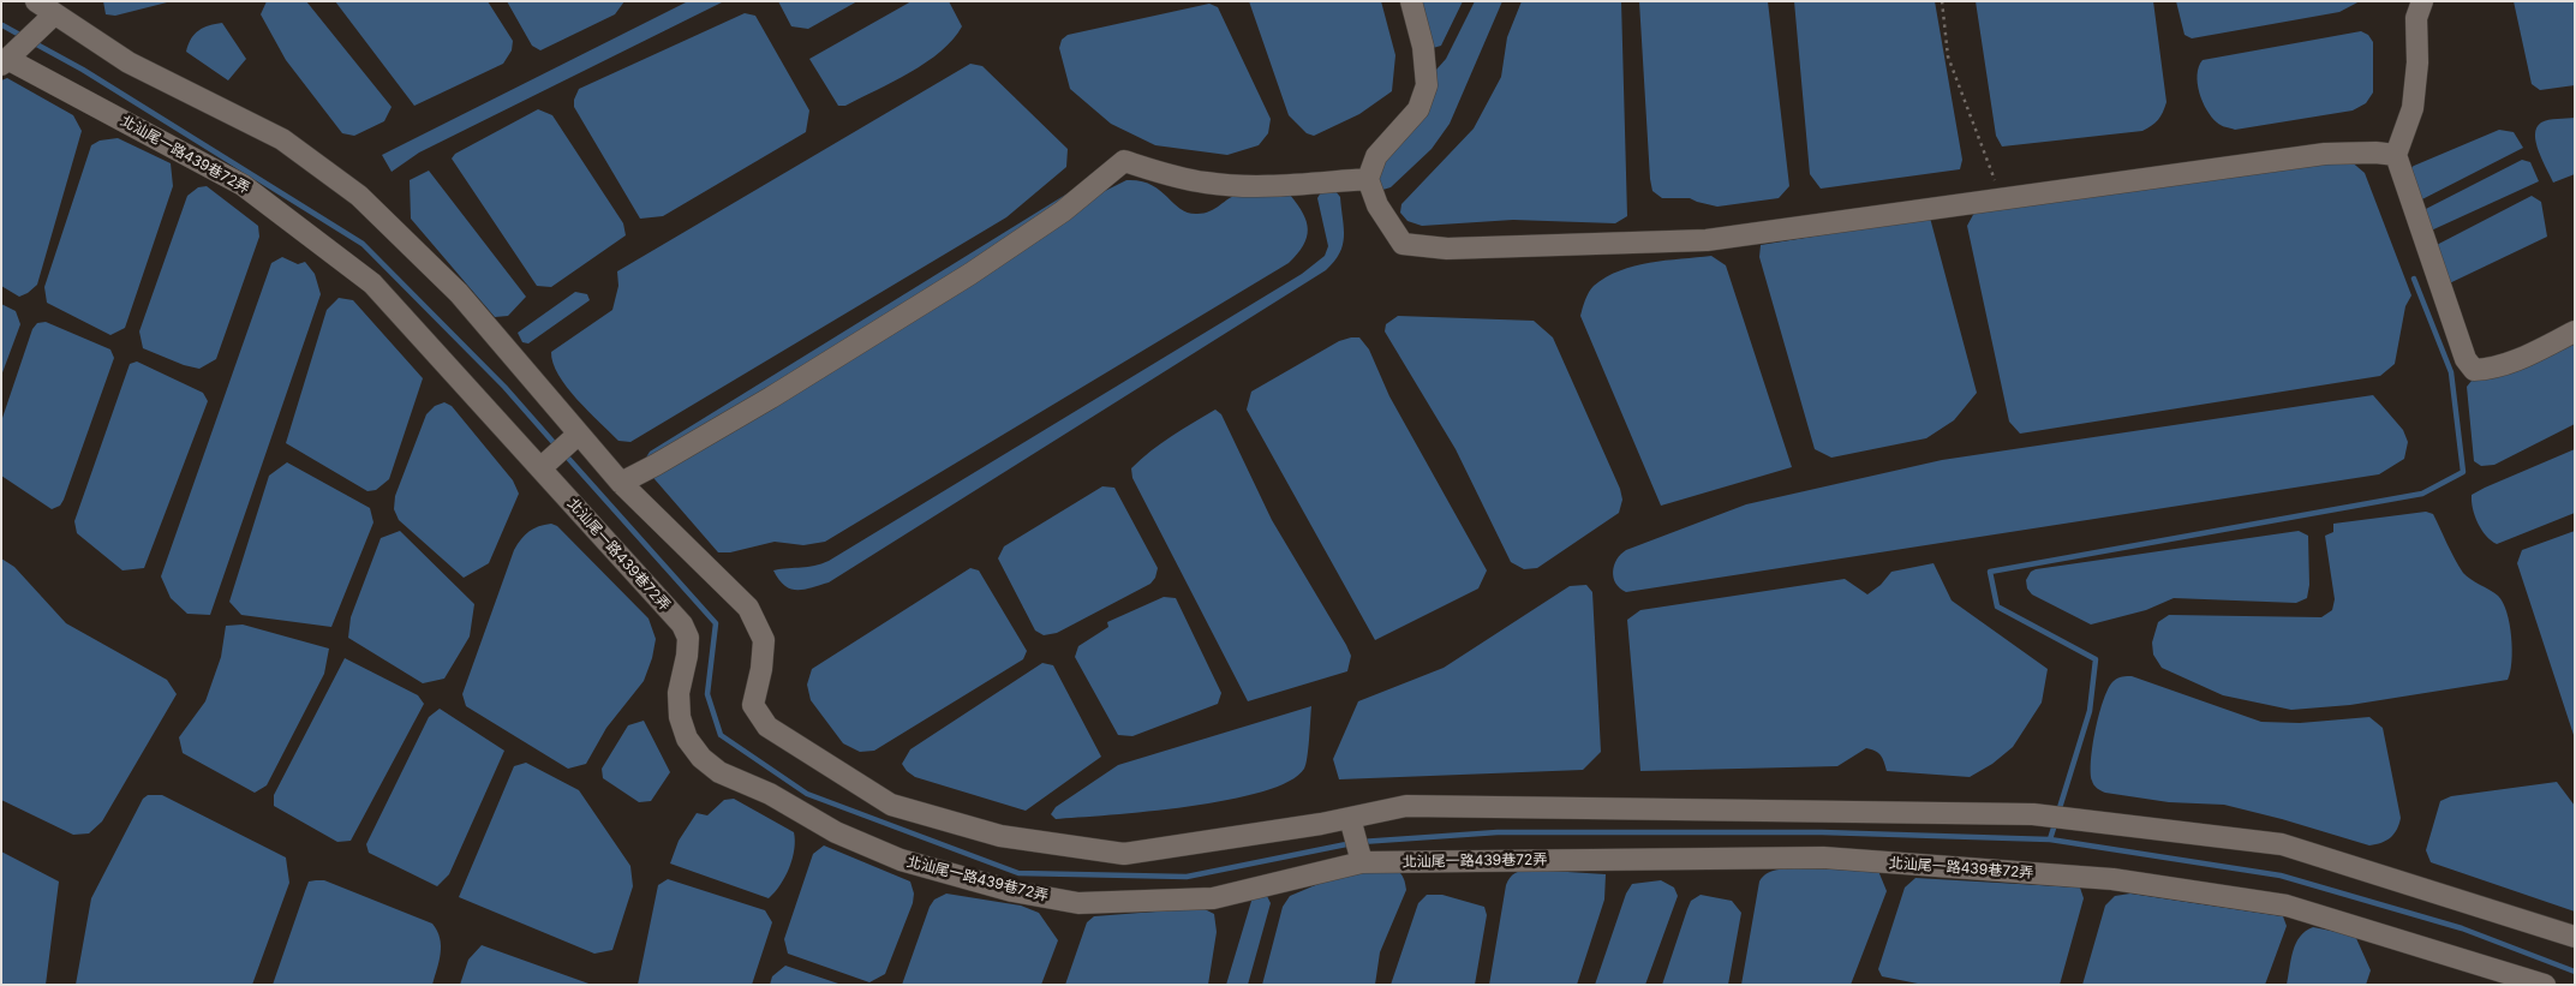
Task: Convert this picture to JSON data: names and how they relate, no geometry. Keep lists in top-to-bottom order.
{
  "streets": {
    "lane": ["北汕尾一路439巷72弄"]
  }
}
